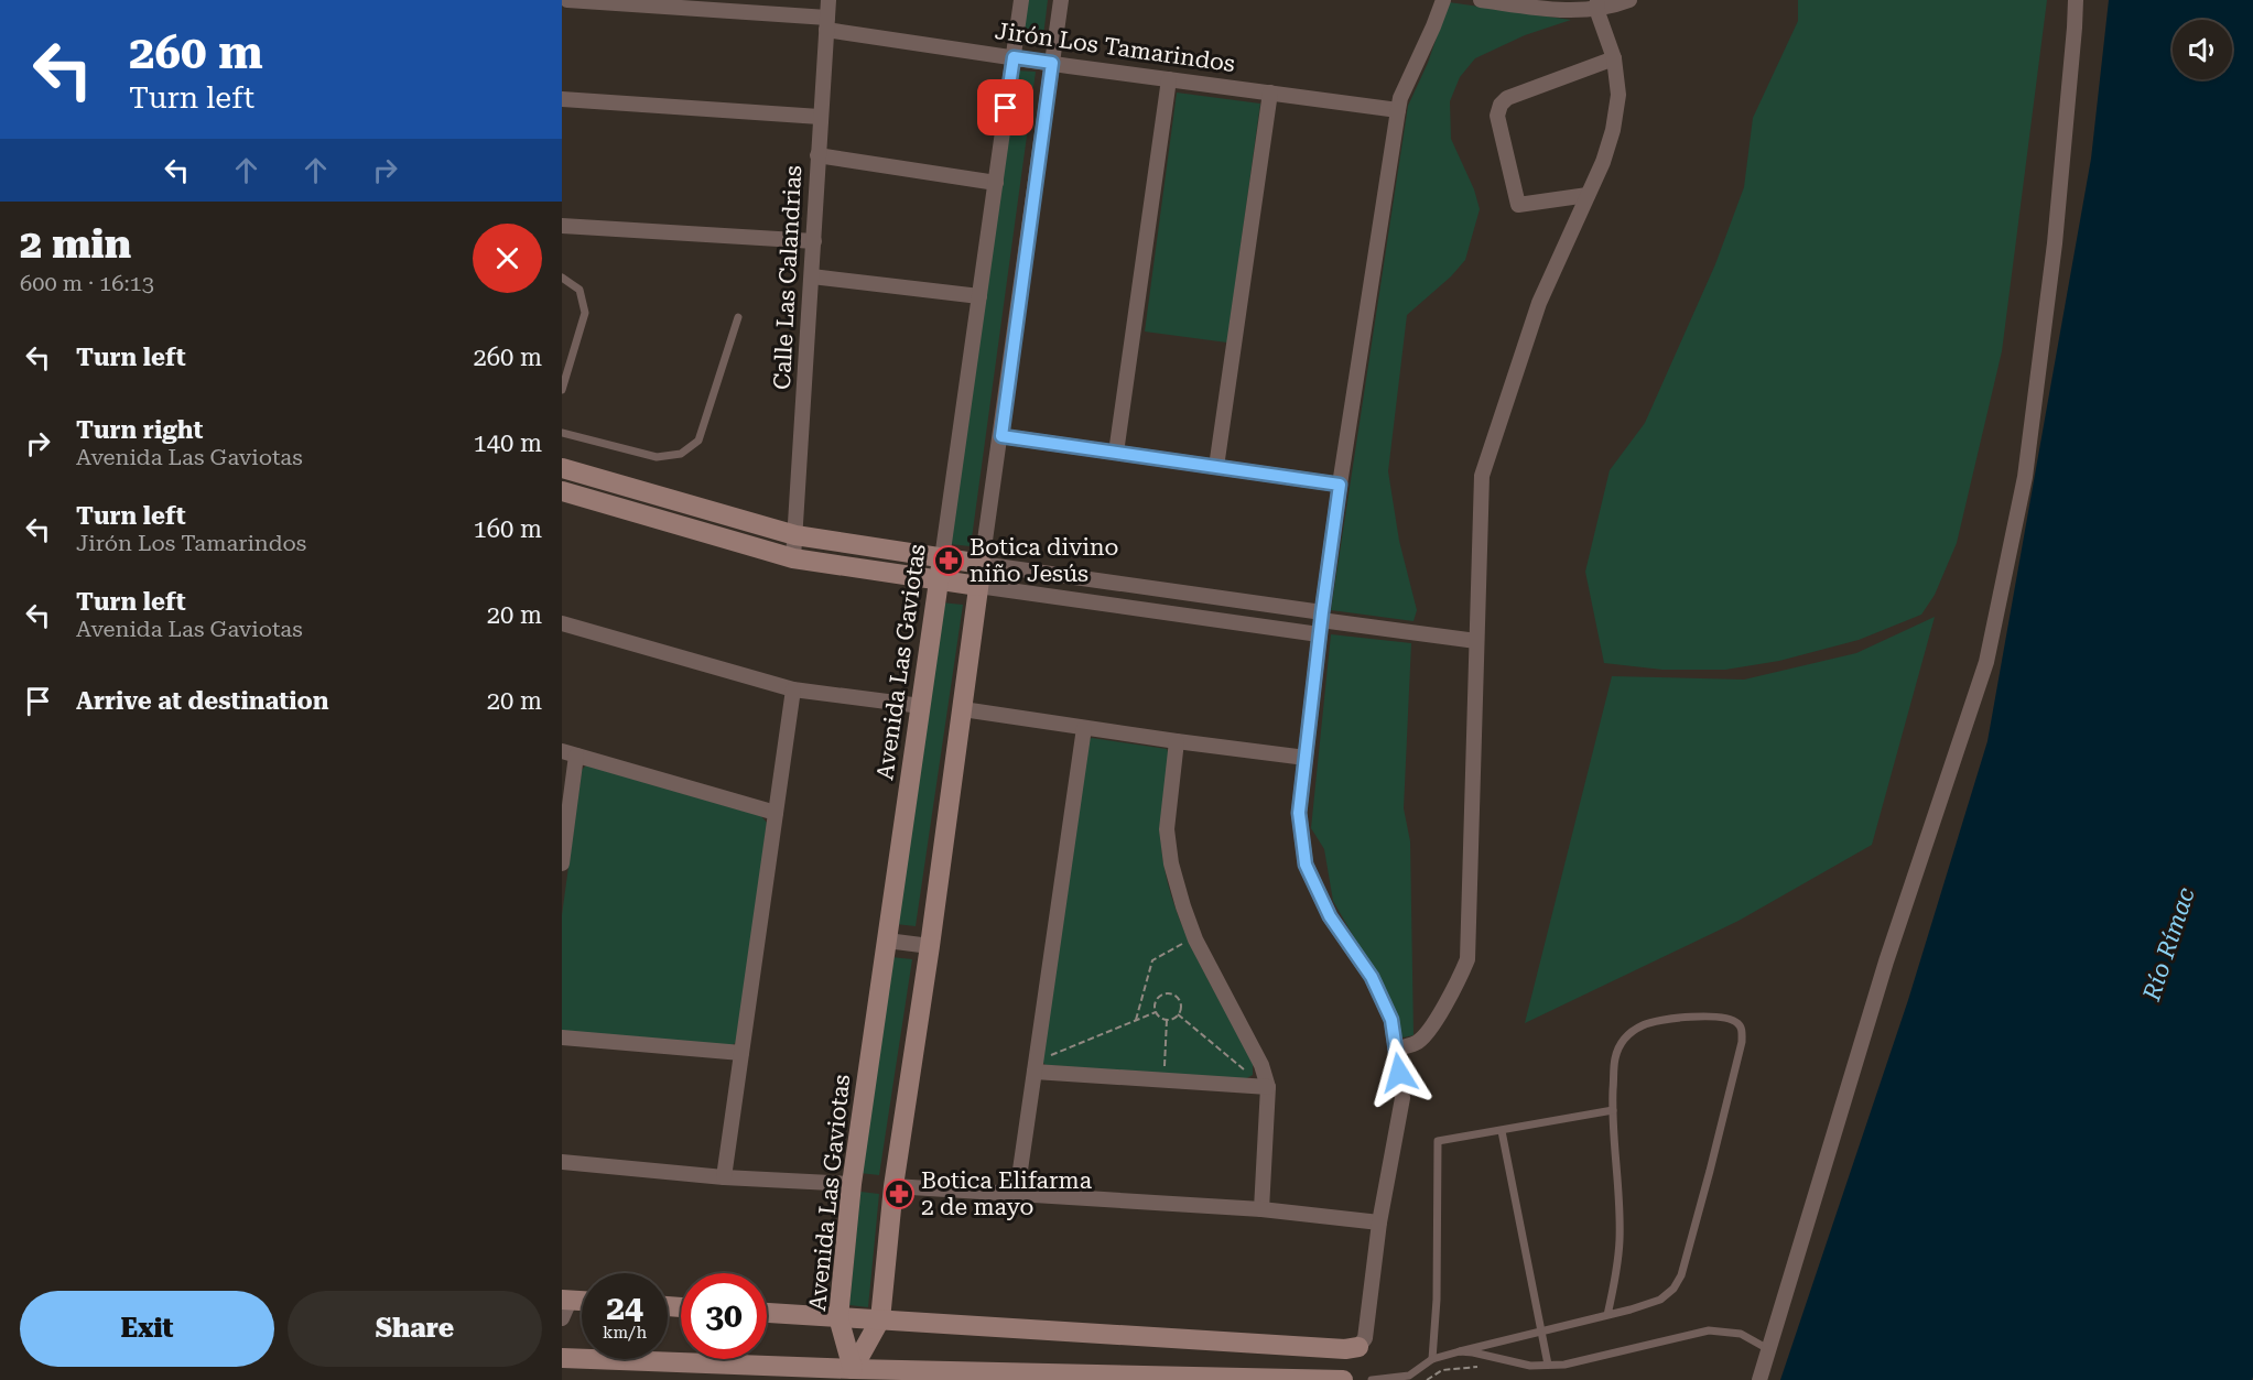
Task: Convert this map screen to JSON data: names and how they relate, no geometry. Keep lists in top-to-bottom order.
{
  "streets": {
    "street": ["Jirón Los Tamarindos", "Calle Las Calandrias", "Avenida Las Gaviotas"]
  },
  "crossings": [
    ["Jirón Los Tamarindos", "Calle Las Calandrias"],
    ["Jirón Los Tamarindos", "Avenida Las Gaviotas"]
  ],
  "water": ["Río Rímac"],
  "places": {
    "pharmacy": ["Botica divino niño Jesús", "Botica Elifarma 2 de mayo"]
  },
  "page": {
    "turn": ["260 m", "Turn left"],
    "heading": ["2 min", "600 m · 16:13"],
    "list": [
      {
        "name": "Turn left",
        "value": "260 m"
      },
      {
        "name": "Turn right",
        "note": "Avenida Las Gaviotas",
        "value": "140 m"
      },
      {
        "name": "Turn left",
        "note": "Jirón Los Tamarindos",
        "value": "160 m"
      },
      {
        "name": "Turn left",
        "note": "Avenida Las Gaviotas",
        "value": "20 m"
      },
      {
        "name": "Arrive at destination",
        "value": "20 m"
      }
    ],
    "speed": "24 km/h",
    "limit": "30",
    "buttons": ["Exit", "Share"]
  }
}
